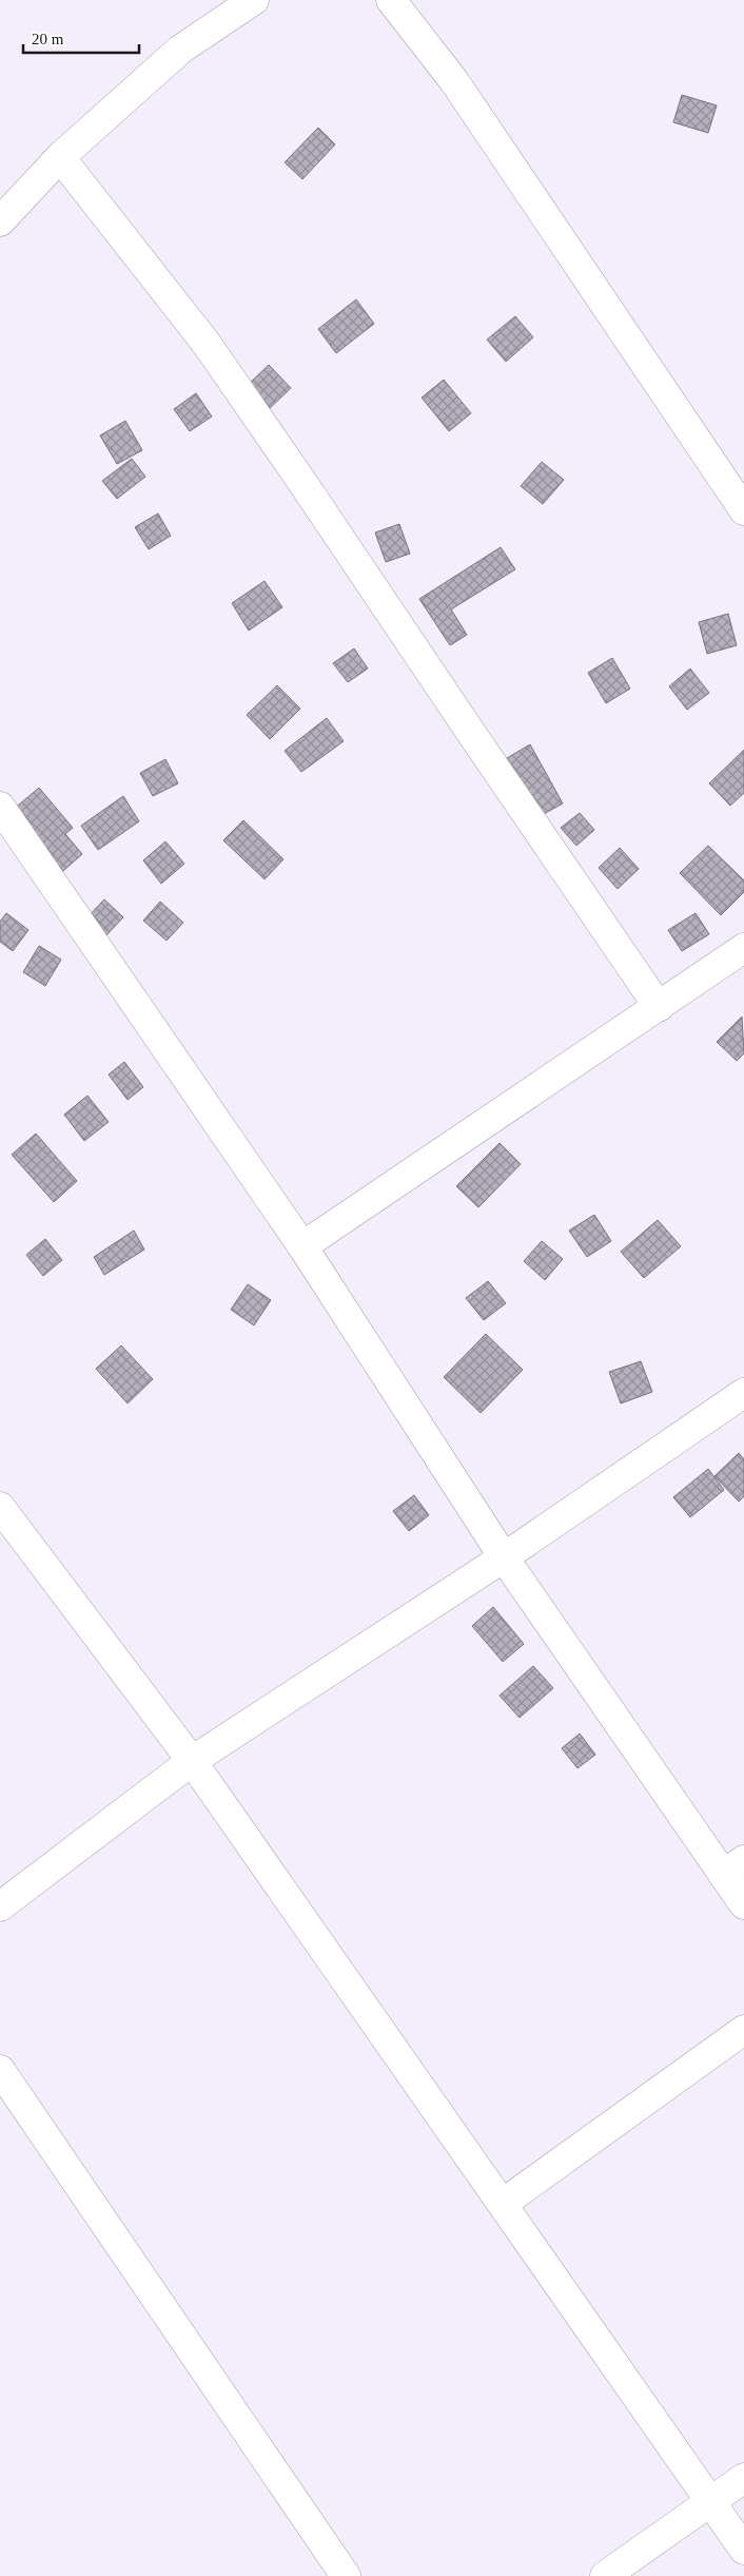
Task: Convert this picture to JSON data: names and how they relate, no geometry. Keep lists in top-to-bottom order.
{
  "scale_bar": "20 m"
}
